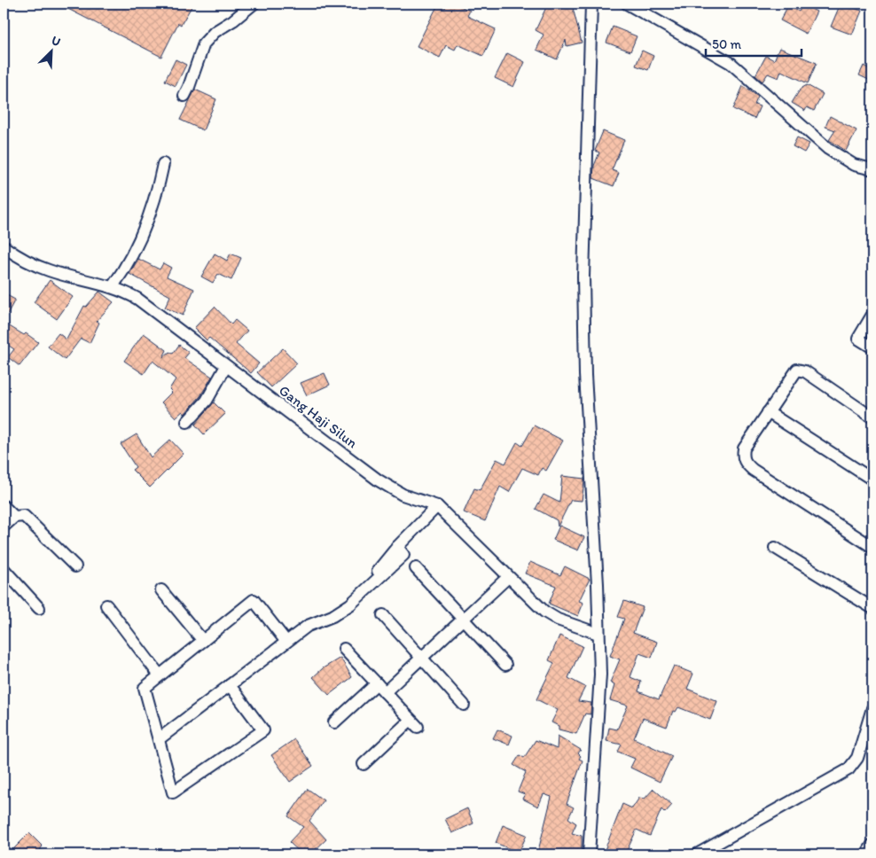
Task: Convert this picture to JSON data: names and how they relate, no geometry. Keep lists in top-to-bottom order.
{
  "streets": {
    "street": ["Gang Haji Silun"]
  },
  "scale_bar": "50 m",
  "north": "top right"
}
